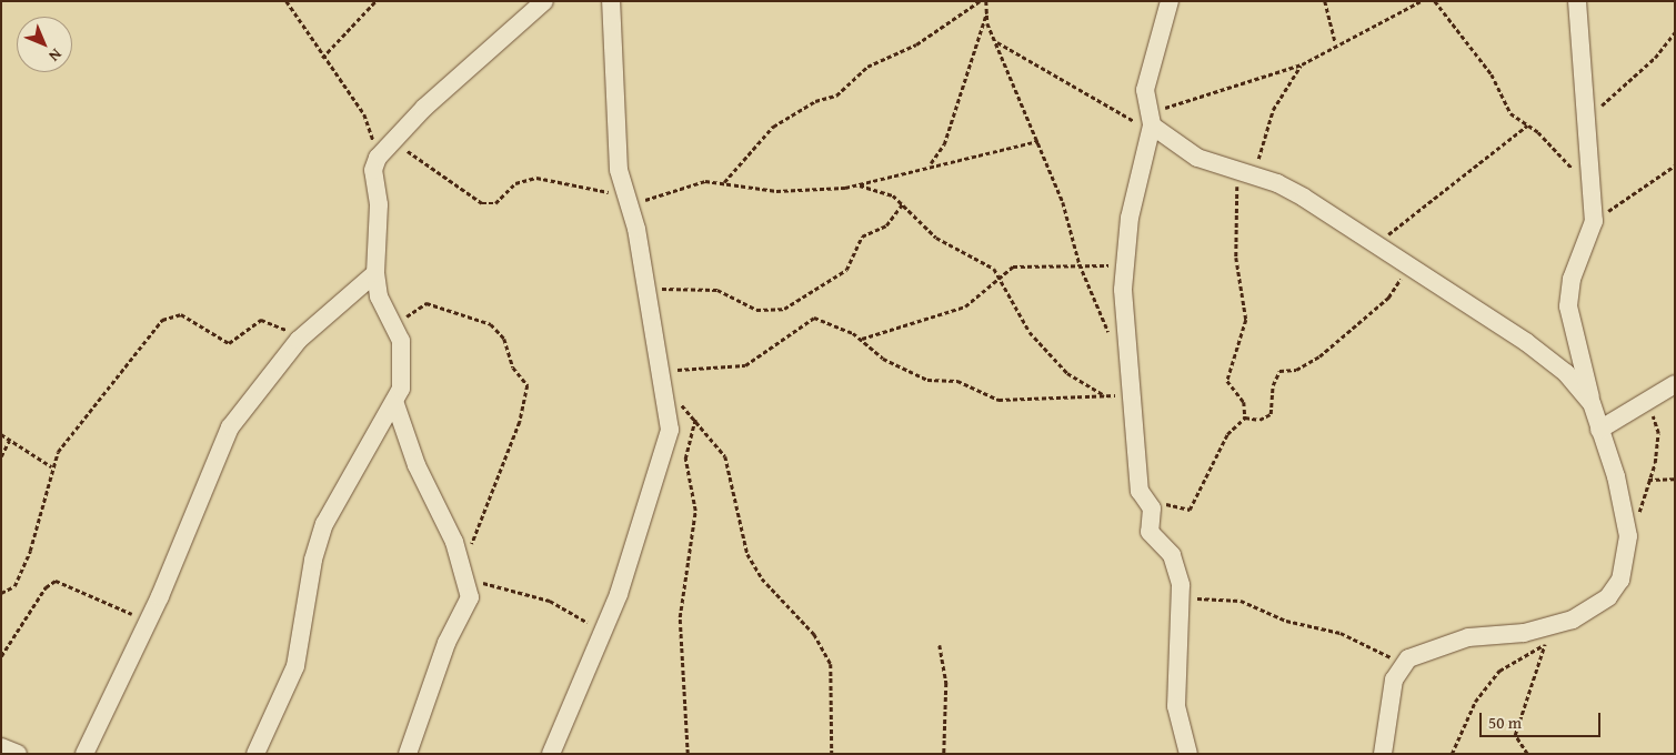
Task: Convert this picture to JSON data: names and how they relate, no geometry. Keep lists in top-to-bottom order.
{
  "scale_bar": "50 m",
  "north": "bottom right"
}
